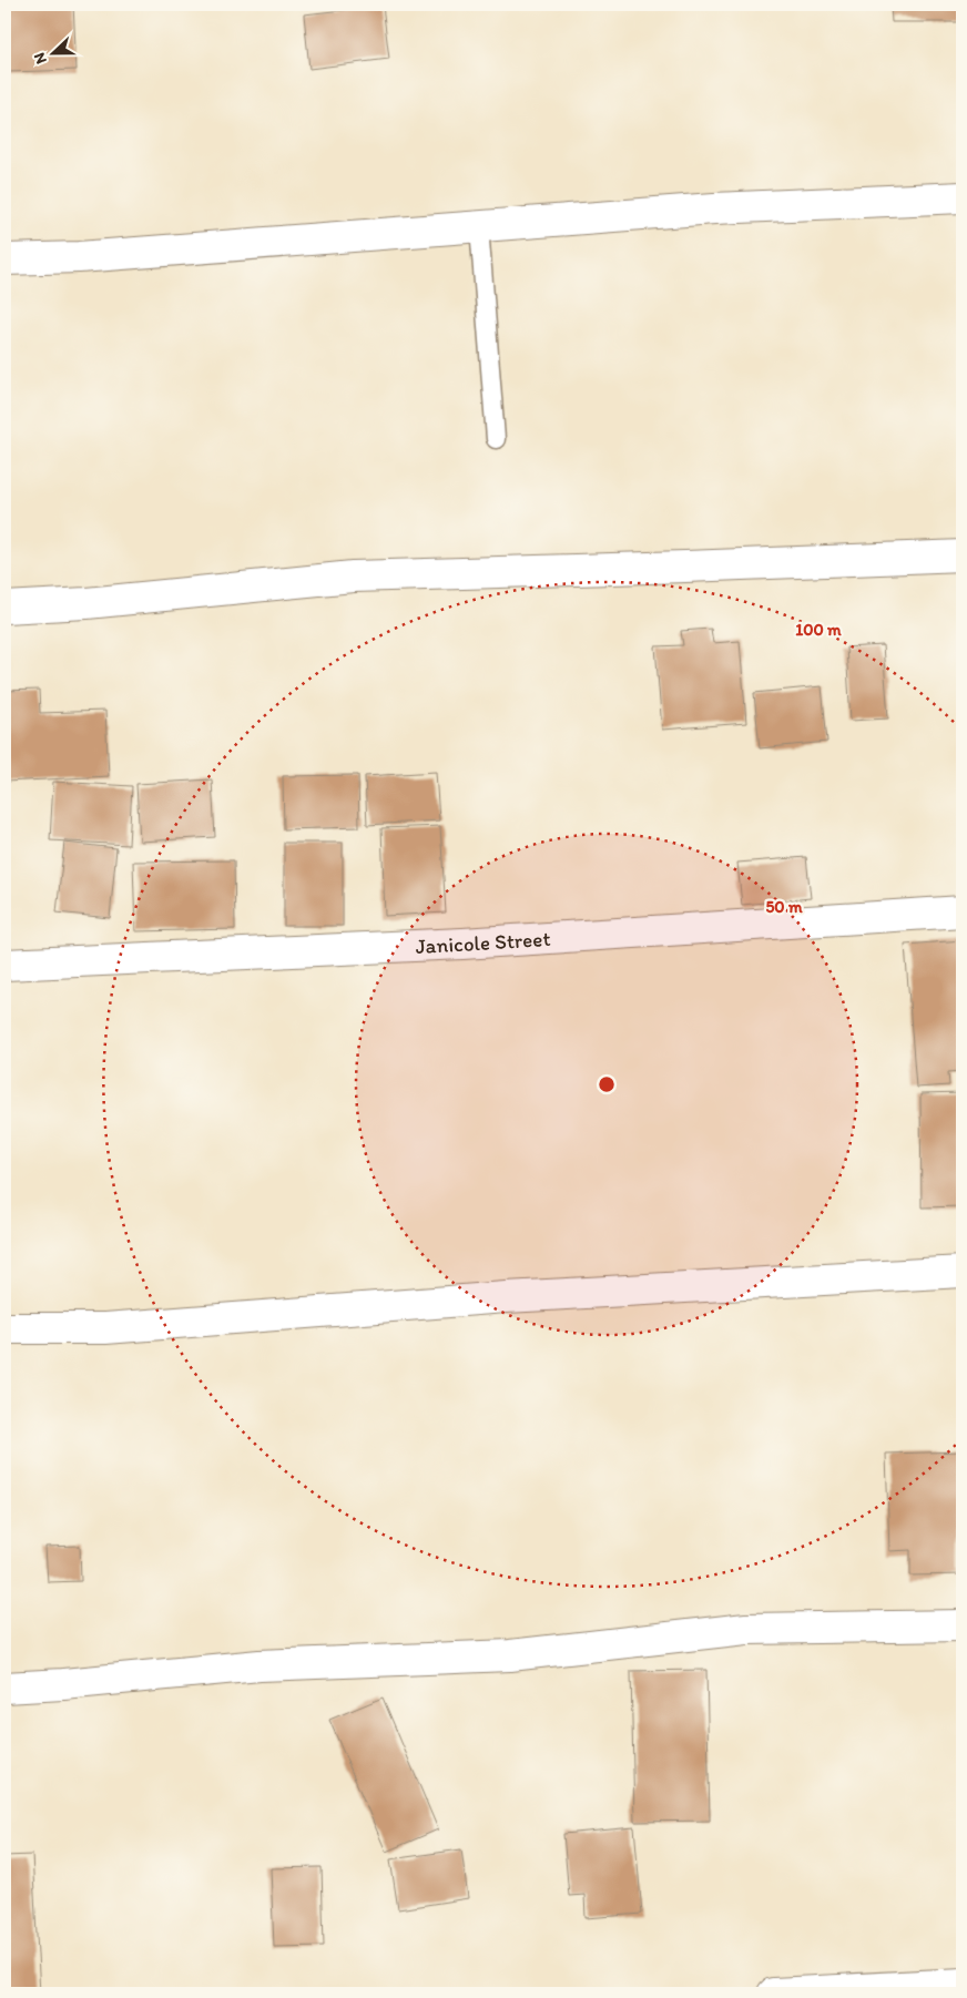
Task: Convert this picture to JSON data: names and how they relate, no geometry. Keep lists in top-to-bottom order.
{
  "streets": {
    "street": ["Janicole Street"]
  },
  "north": "left",
  "rings": ["100 m", "50 m"]
}
